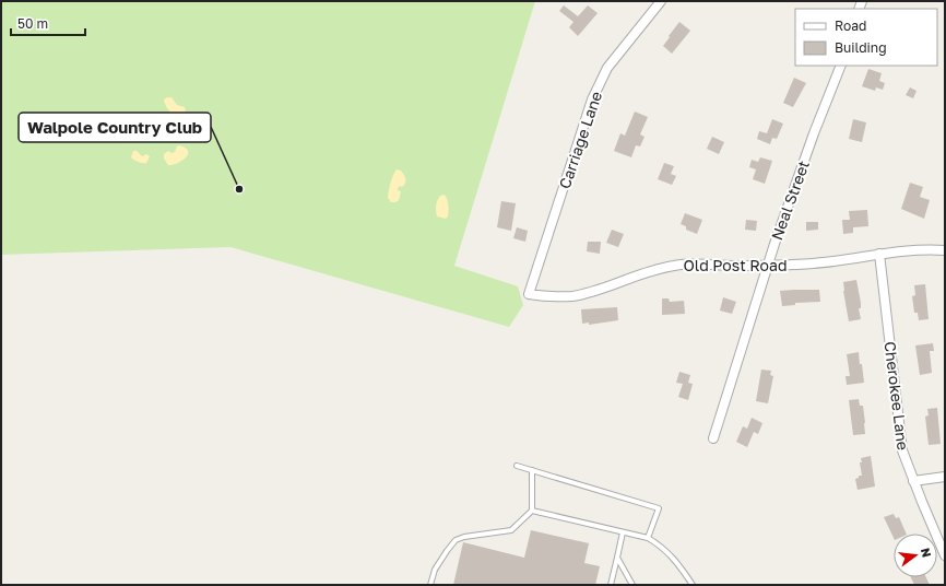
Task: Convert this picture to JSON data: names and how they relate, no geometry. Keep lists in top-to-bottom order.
{
  "streets": {
    "street": [
      "Carriage Lane",
      "Neal Street",
      "Old Post Road",
      "Cherokee Lane"
    ]
  },
  "crossings": [
    ["Carriage Lane", "Old Post Road"],
    ["Neal Street", "Old Post Road"],
    ["Old Post Road", "Cherokee Lane"]
  ],
  "places": ["Walpole Country Club"],
  "legend": ["Road", "Building"],
  "scale_bar": "50 m",
  "north": "right"
}
